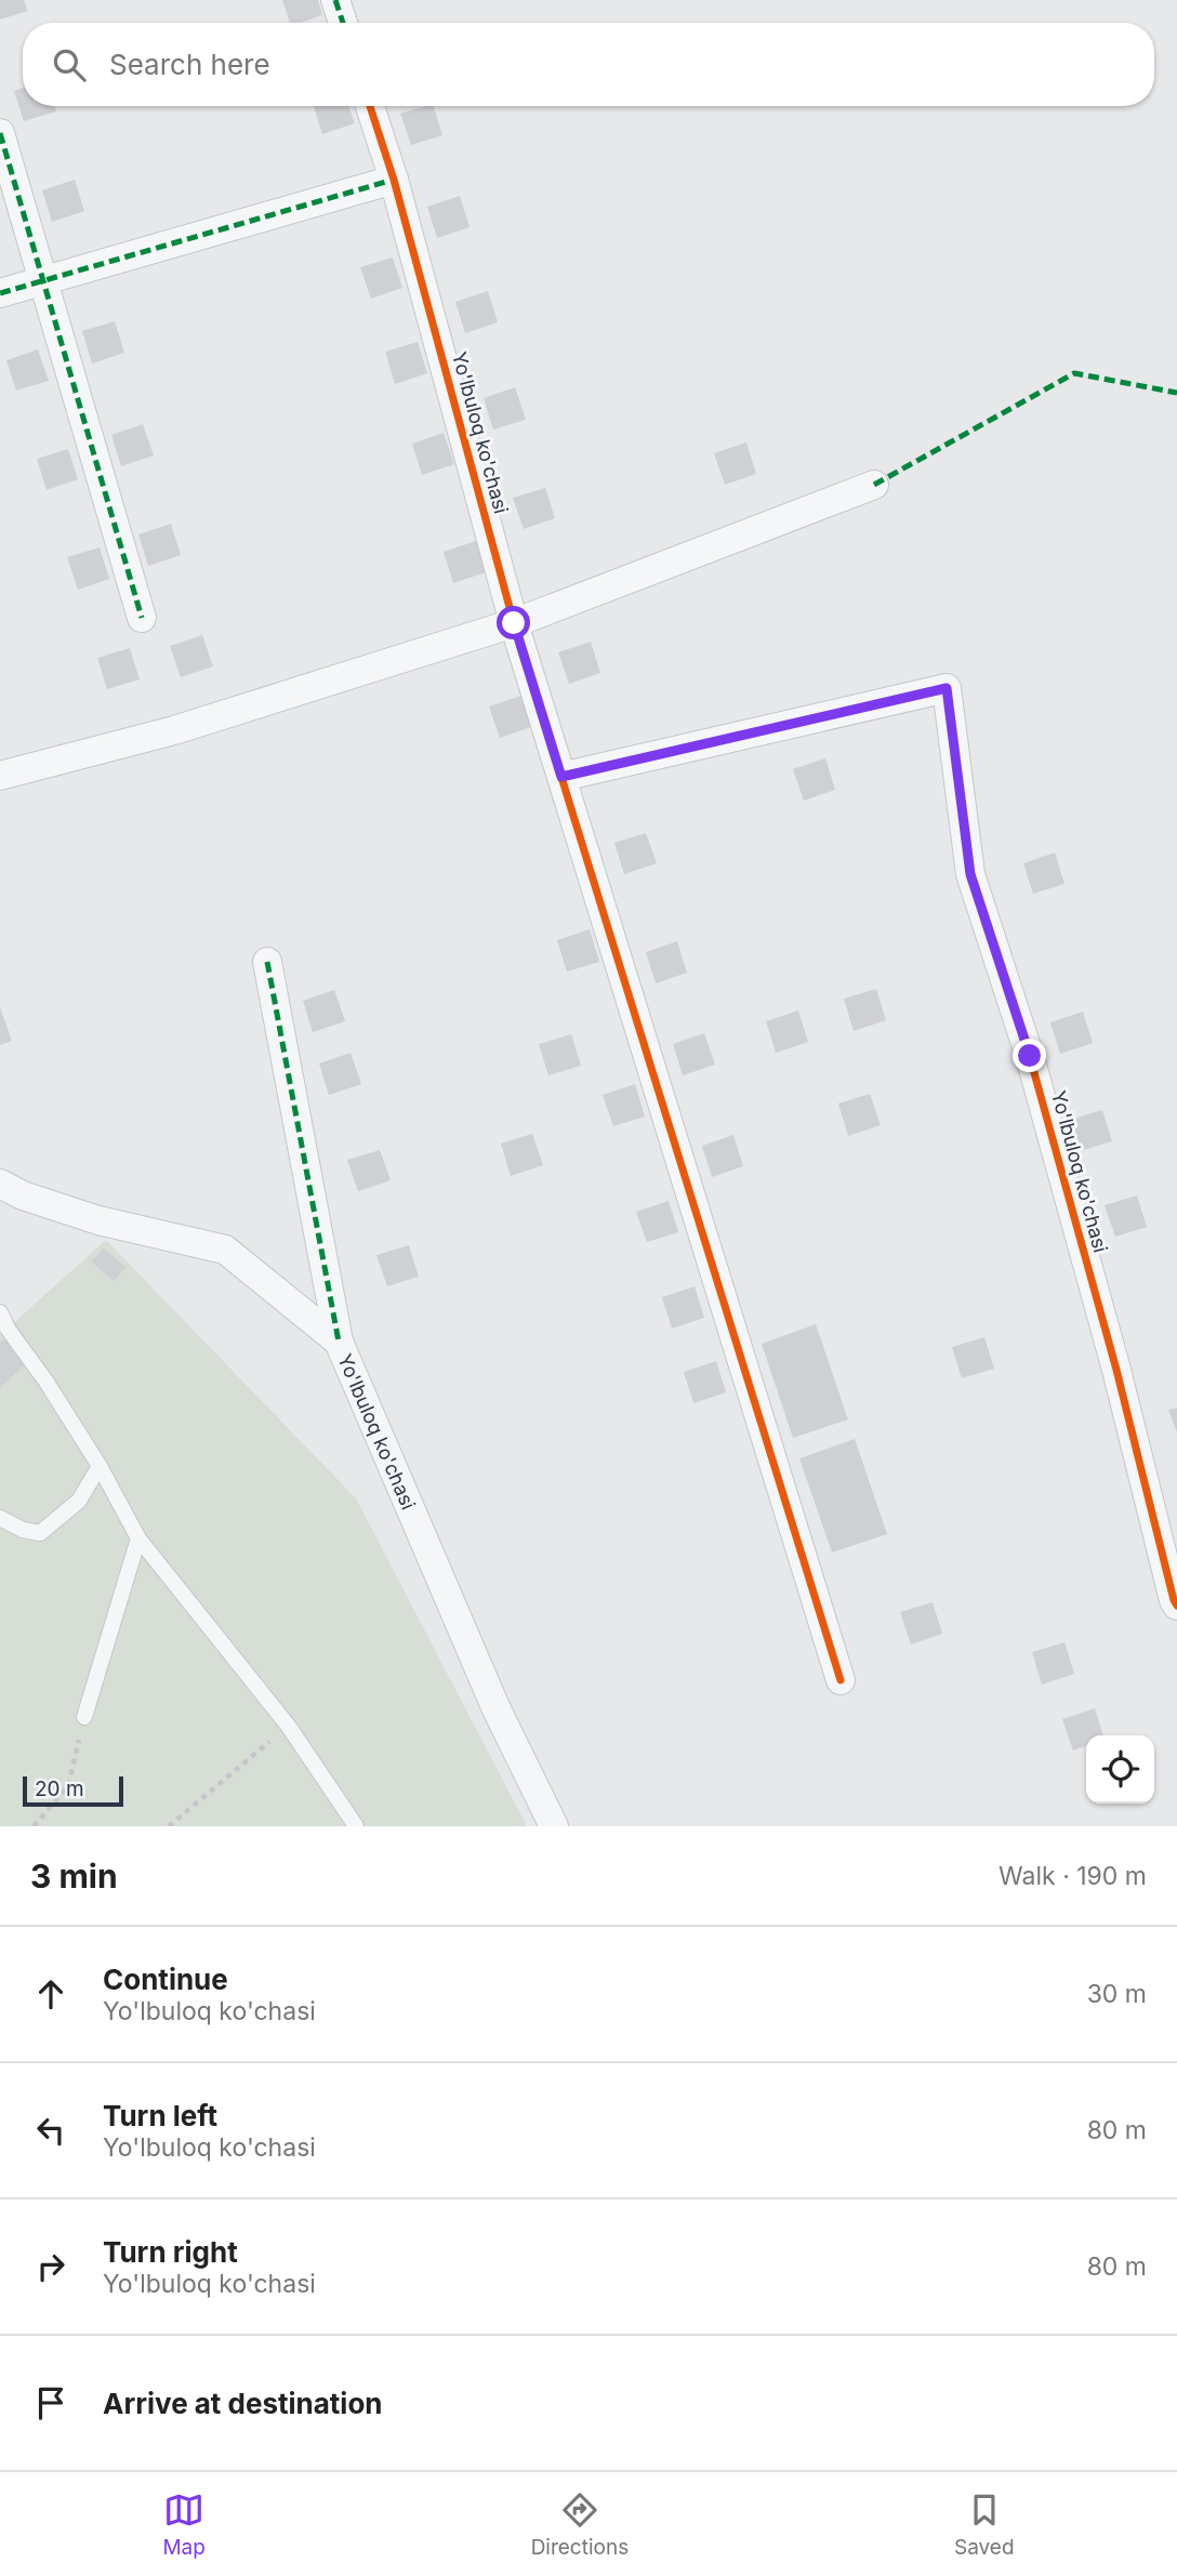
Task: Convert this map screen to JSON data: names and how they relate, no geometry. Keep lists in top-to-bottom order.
{
  "streets": {
    "street": ["Yo'lbuloq ko'chasi"]
  },
  "scale_bar": "20 m",
  "page": {
    "search": "Search here",
    "scale": "20 m",
    "heading": ["3 min", "Walk · 190 m"],
    "list": [
      ["Continue", "Yo'lbuloq ko'chasi", "30 m"],
      ["Turn left", "Yo'lbuloq ko'chasi", "80 m"],
      ["Turn right", "Yo'lbuloq ko'chasi", "80 m"],
      "Arrive at destination"
    ],
    "nav": ["Map", "Directions", "Saved"]
  }
}
